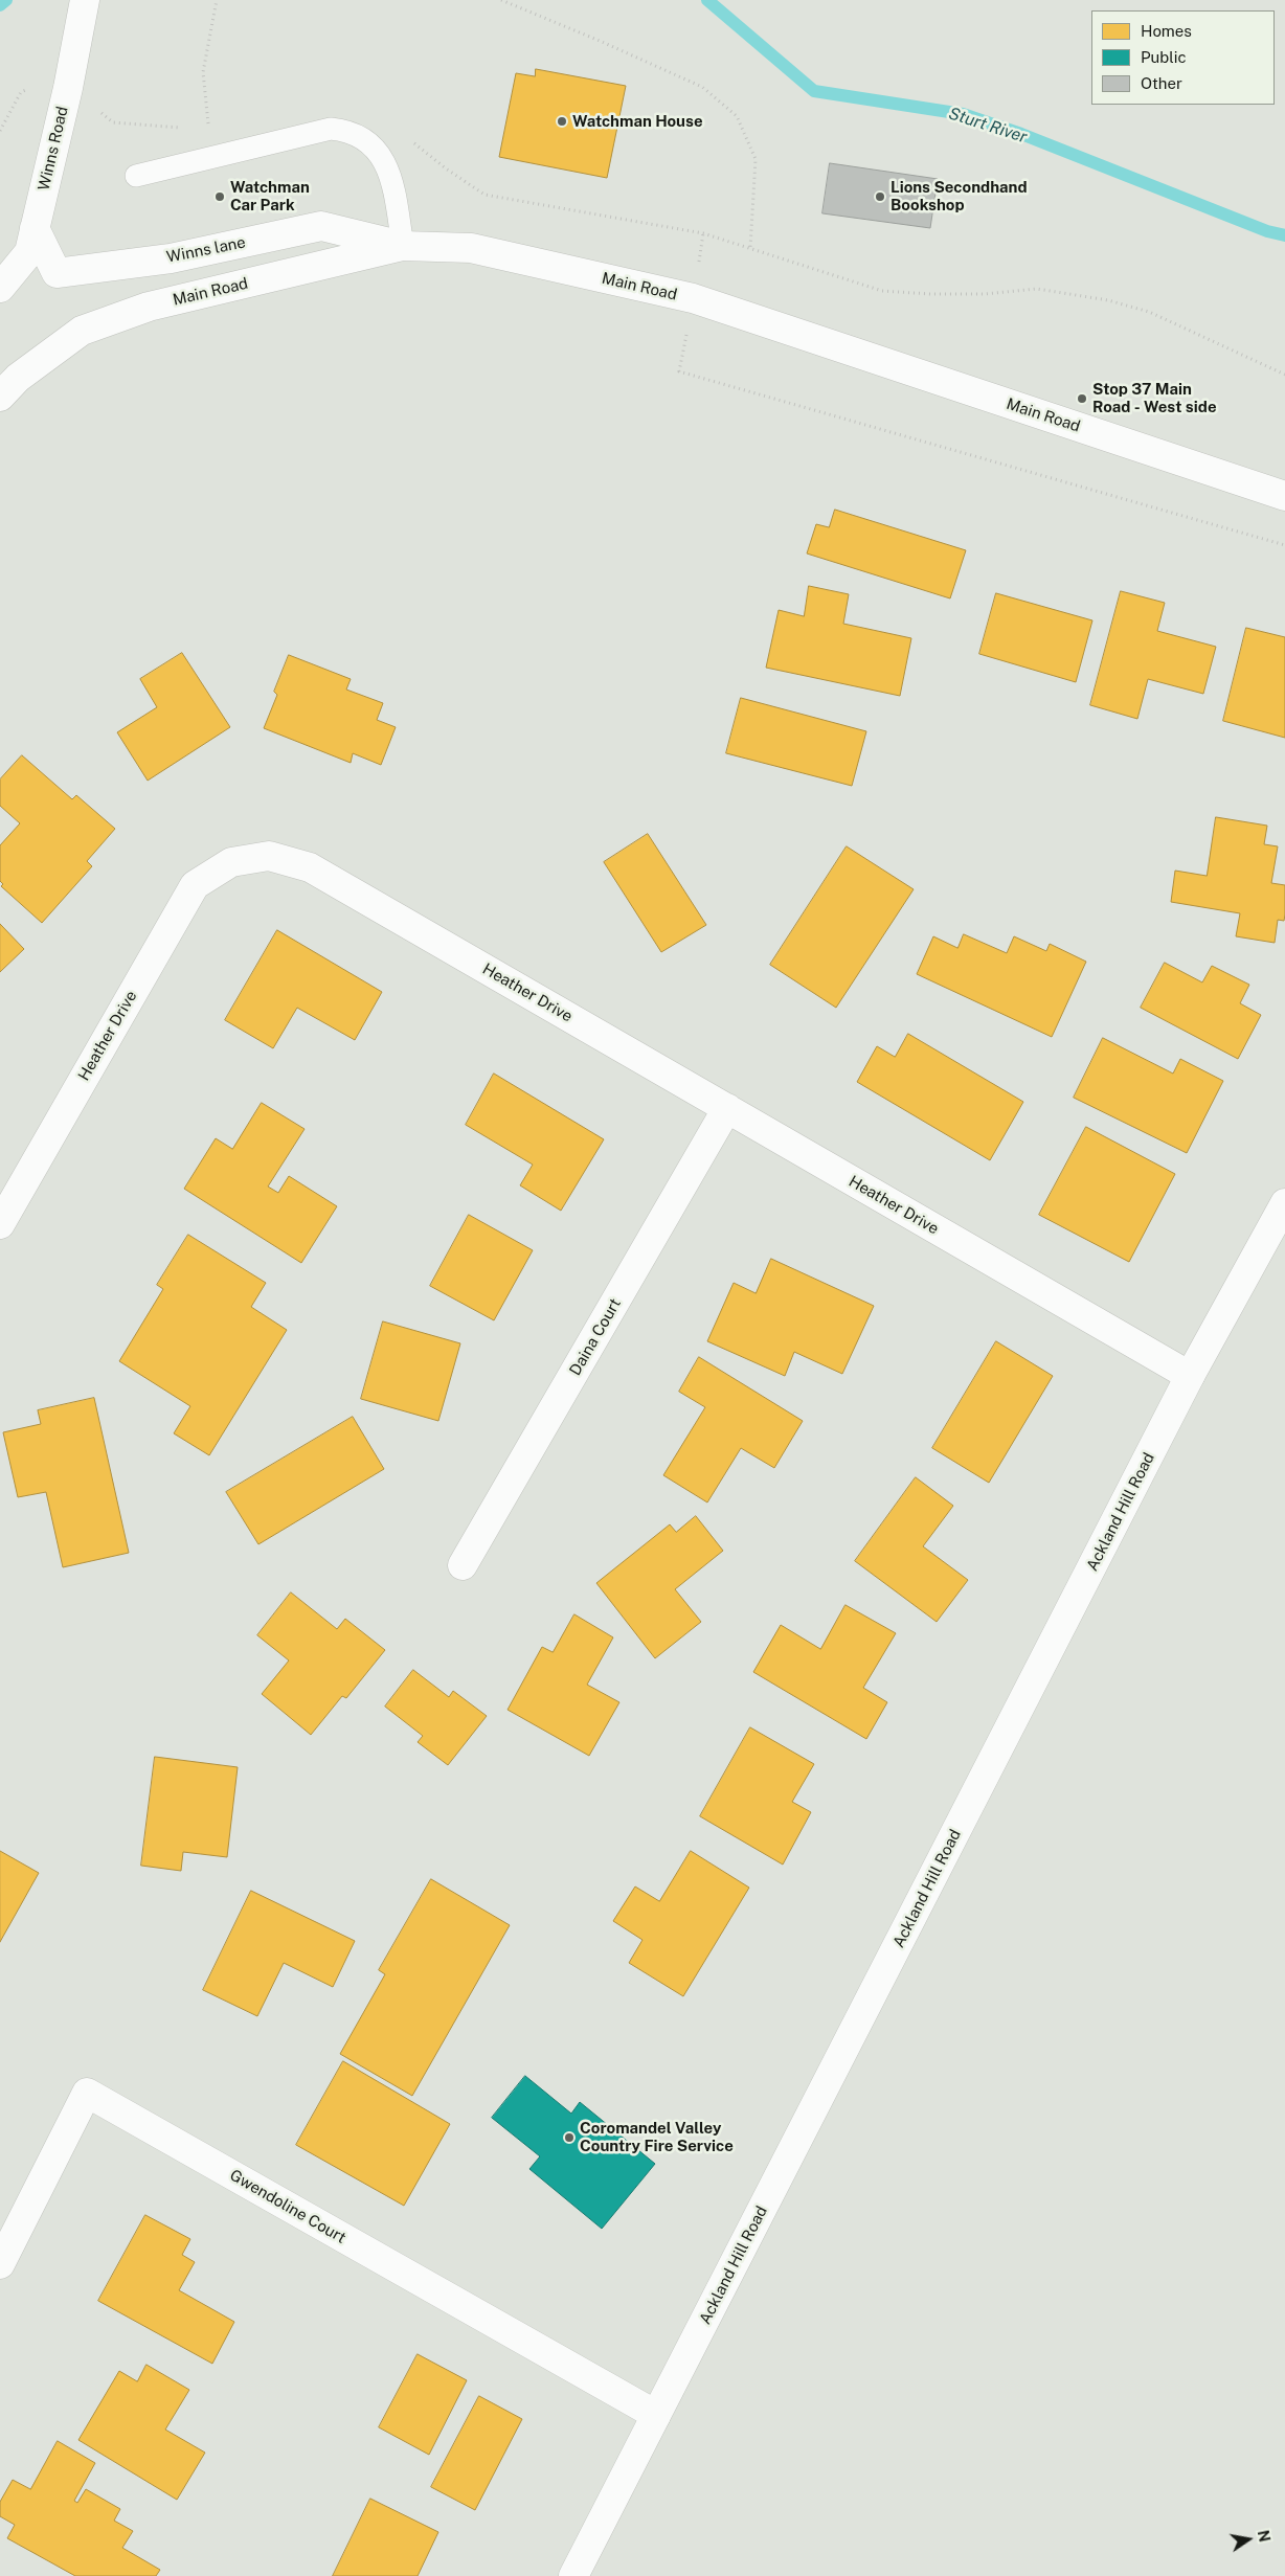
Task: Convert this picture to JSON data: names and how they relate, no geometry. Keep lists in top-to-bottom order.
{
  "streets": {
    "street": [
      "Winns Road",
      "Winns lane",
      "Main Road",
      "Heather Drive",
      "Daina Court",
      "Ackland Hill Road",
      "Gwendoline Court"
    ]
  },
  "crossings": [
    ["Winns Road", "Winns lane"],
    ["Winns lane", "Main Road"],
    ["Heather Drive", "Daina Court"],
    ["Heather Drive", "Ackland Hill Road"],
    ["Ackland Hill Road", "Gwendoline Court"]
  ],
  "water": ["Sturt River"],
  "places": [
    "Watchman House",
    "Watchman Car Park",
    "Lions Secondhand Bookshop",
    "Stop 37 Main Road - West side",
    "Coromandel Valley Country Fire Service"
  ],
  "legend": ["Homes", "Public", "Other"],
  "north": "right"
}
